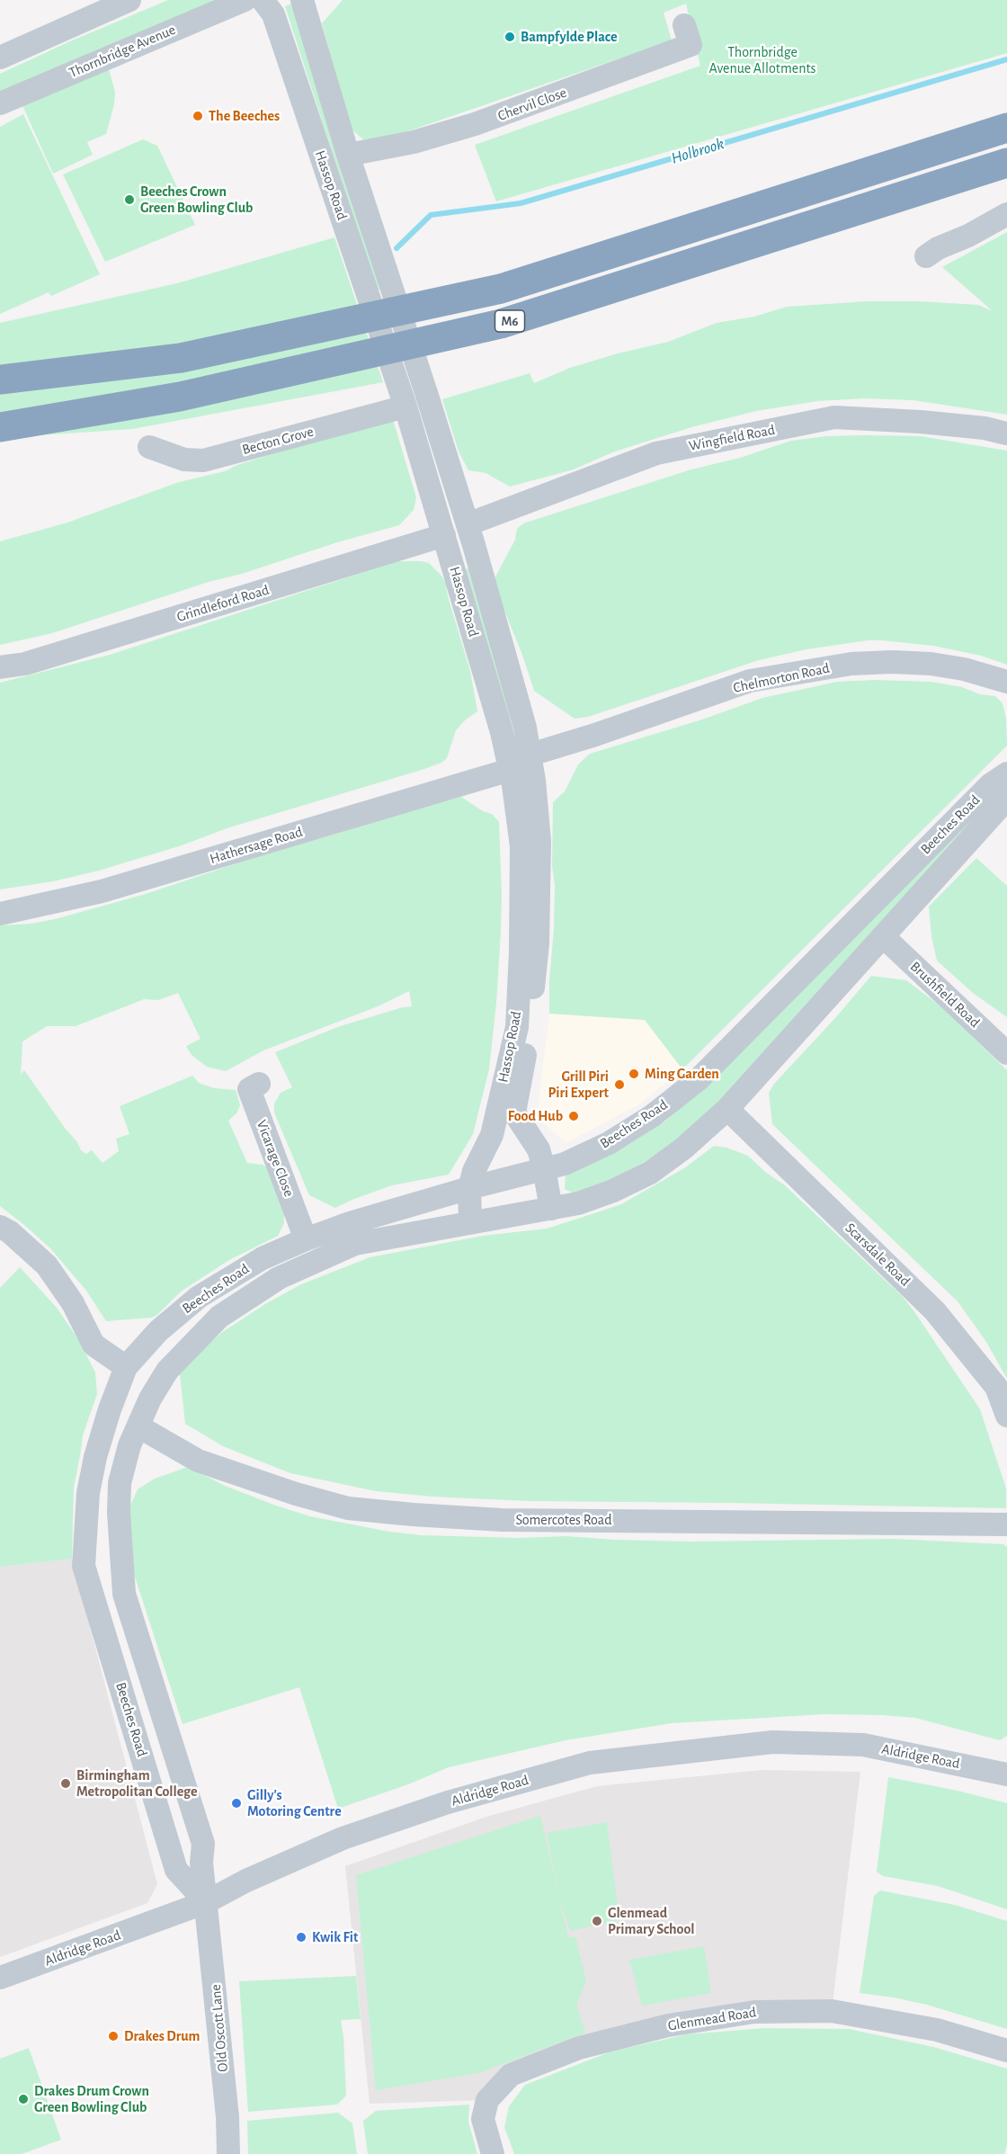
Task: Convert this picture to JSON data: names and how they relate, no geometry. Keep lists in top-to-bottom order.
{
  "streets": {
    "highway": ["M6"],
    "street": [
      "Thornbridge Avenue",
      "Chervil Close",
      "Hassop Road",
      "Wingfield Road",
      "Becton Grove",
      "Grindleford Road",
      "Chelmorton Road",
      "Beeches Road",
      "Hathersage Road",
      "Brushfield Road",
      "Vicarage Close",
      "Scarsdale Road",
      "Somercotes Road",
      "Aldridge Road",
      "Glenmead Road",
      "Old Oscott Lane"
    ]
  },
  "crossings": [
    ["Chervil Close", "Hassop Road"],
    ["Hassop Road", "Wingfield Road"],
    ["Hassop Road", "Becton Grove"],
    ["Hassop Road", "Grindleford Road"],
    ["Hassop Road", "Chelmorton Road"],
    ["Hassop Road", "Beeches Road"],
    ["Hassop Road", "Hathersage Road"],
    ["Beeches Road", "Brushfield Road"],
    ["Beeches Road", "Vicarage Close"],
    ["Beeches Road", "Scarsdale Road"],
    ["Beeches Road", "Somercotes Road"],
    ["Beeches Road", "Aldridge Road"],
    ["Beeches Road", "Old Oscott Lane"],
    ["Aldridge Road", "Old Oscott Lane"]
  ],
  "water": ["Holbrook"],
  "parks": ["Thornbridge Avenue Allotments"],
  "places": [
    "Bampfylde Place",
    "The Beeches",
    "Beeches Crown Green Bowling Club",
    "Ming Garden",
    "Grill Piri Piri Expert",
    "Food Hub",
    "Birmingham Metropolitan College",
    "Gilly's Motoring Centre",
    "Glenmead Primary School",
    "Kwik Fit",
    "Drakes Drum",
    "Drakes Drum Crown Green Bowling Club"
  ]
}
